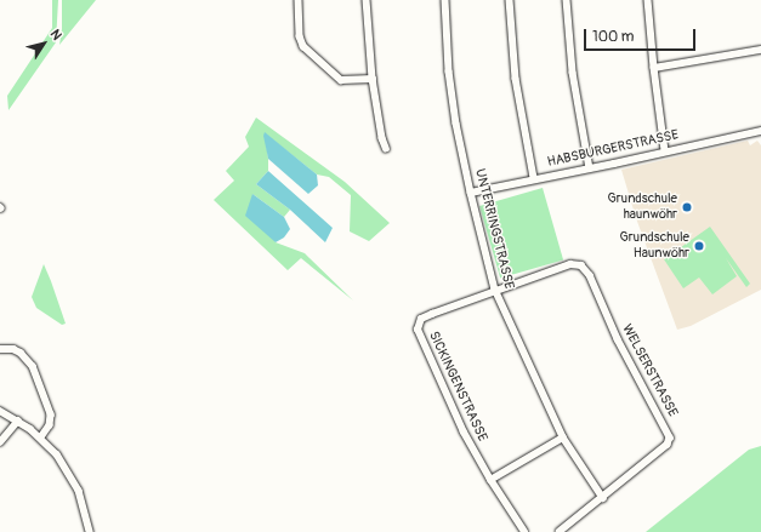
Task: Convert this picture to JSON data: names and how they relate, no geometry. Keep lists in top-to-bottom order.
{
  "streets": {
    "street": [
      "HABSBURGERSTRASSE",
      "UNTERRINGSTRASSE",
      "WELSERSTRASSE",
      "SICKINGENSTRASSE"
    ]
  },
  "crossings": [
    ["HABSBURGERSTRASSE", "UNTERRINGSTRASSE"],
    ["UNTERRINGSTRASSE", "WELSERSTRASSE"],
    ["UNTERRINGSTRASSE", "SICKINGENSTRASSE"],
    ["WELSERSTRASSE", "SICKINGENSTRASSE"]
  ],
  "places": ["Grundschule haunwöhr", "Grundschule Haunwöhr"],
  "scale_bar": "100 m",
  "north": "top right"
}
